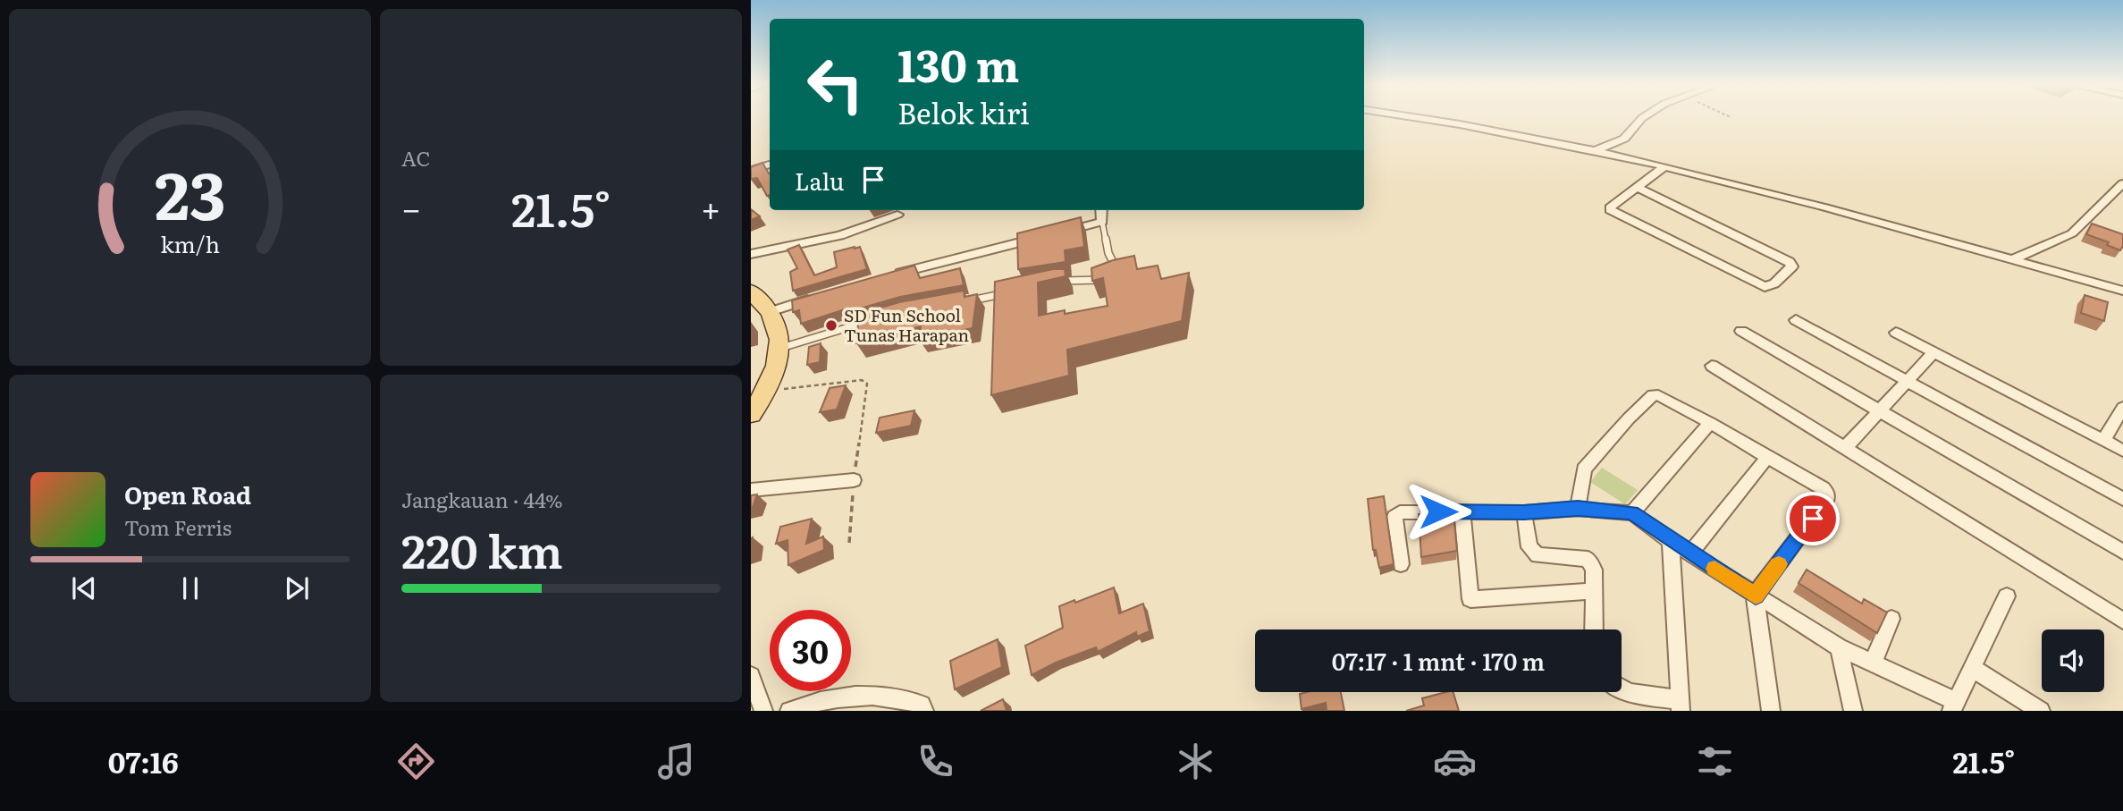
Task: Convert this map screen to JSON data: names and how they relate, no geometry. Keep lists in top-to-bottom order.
{
  "places": ["SD Fun School Tunas Harapan"],
  "page": {
    "tile": [
      "AC",
      ["Jangkauan · 44%", "220 km"]
    ],
    "turn": ["130 m", "Belok kiri"],
    "then": "Lalu",
    "heat": ["−", "21.5°", "+"],
    "song": ["Open Road", "Tom Ferris"],
    "limit": "30",
    "trip": "07:17 · 1 mnt · 170 m",
    "tabs": ["07:16", "21.5°"],
    "gauge": ["23", "km/h"]
  }
}
